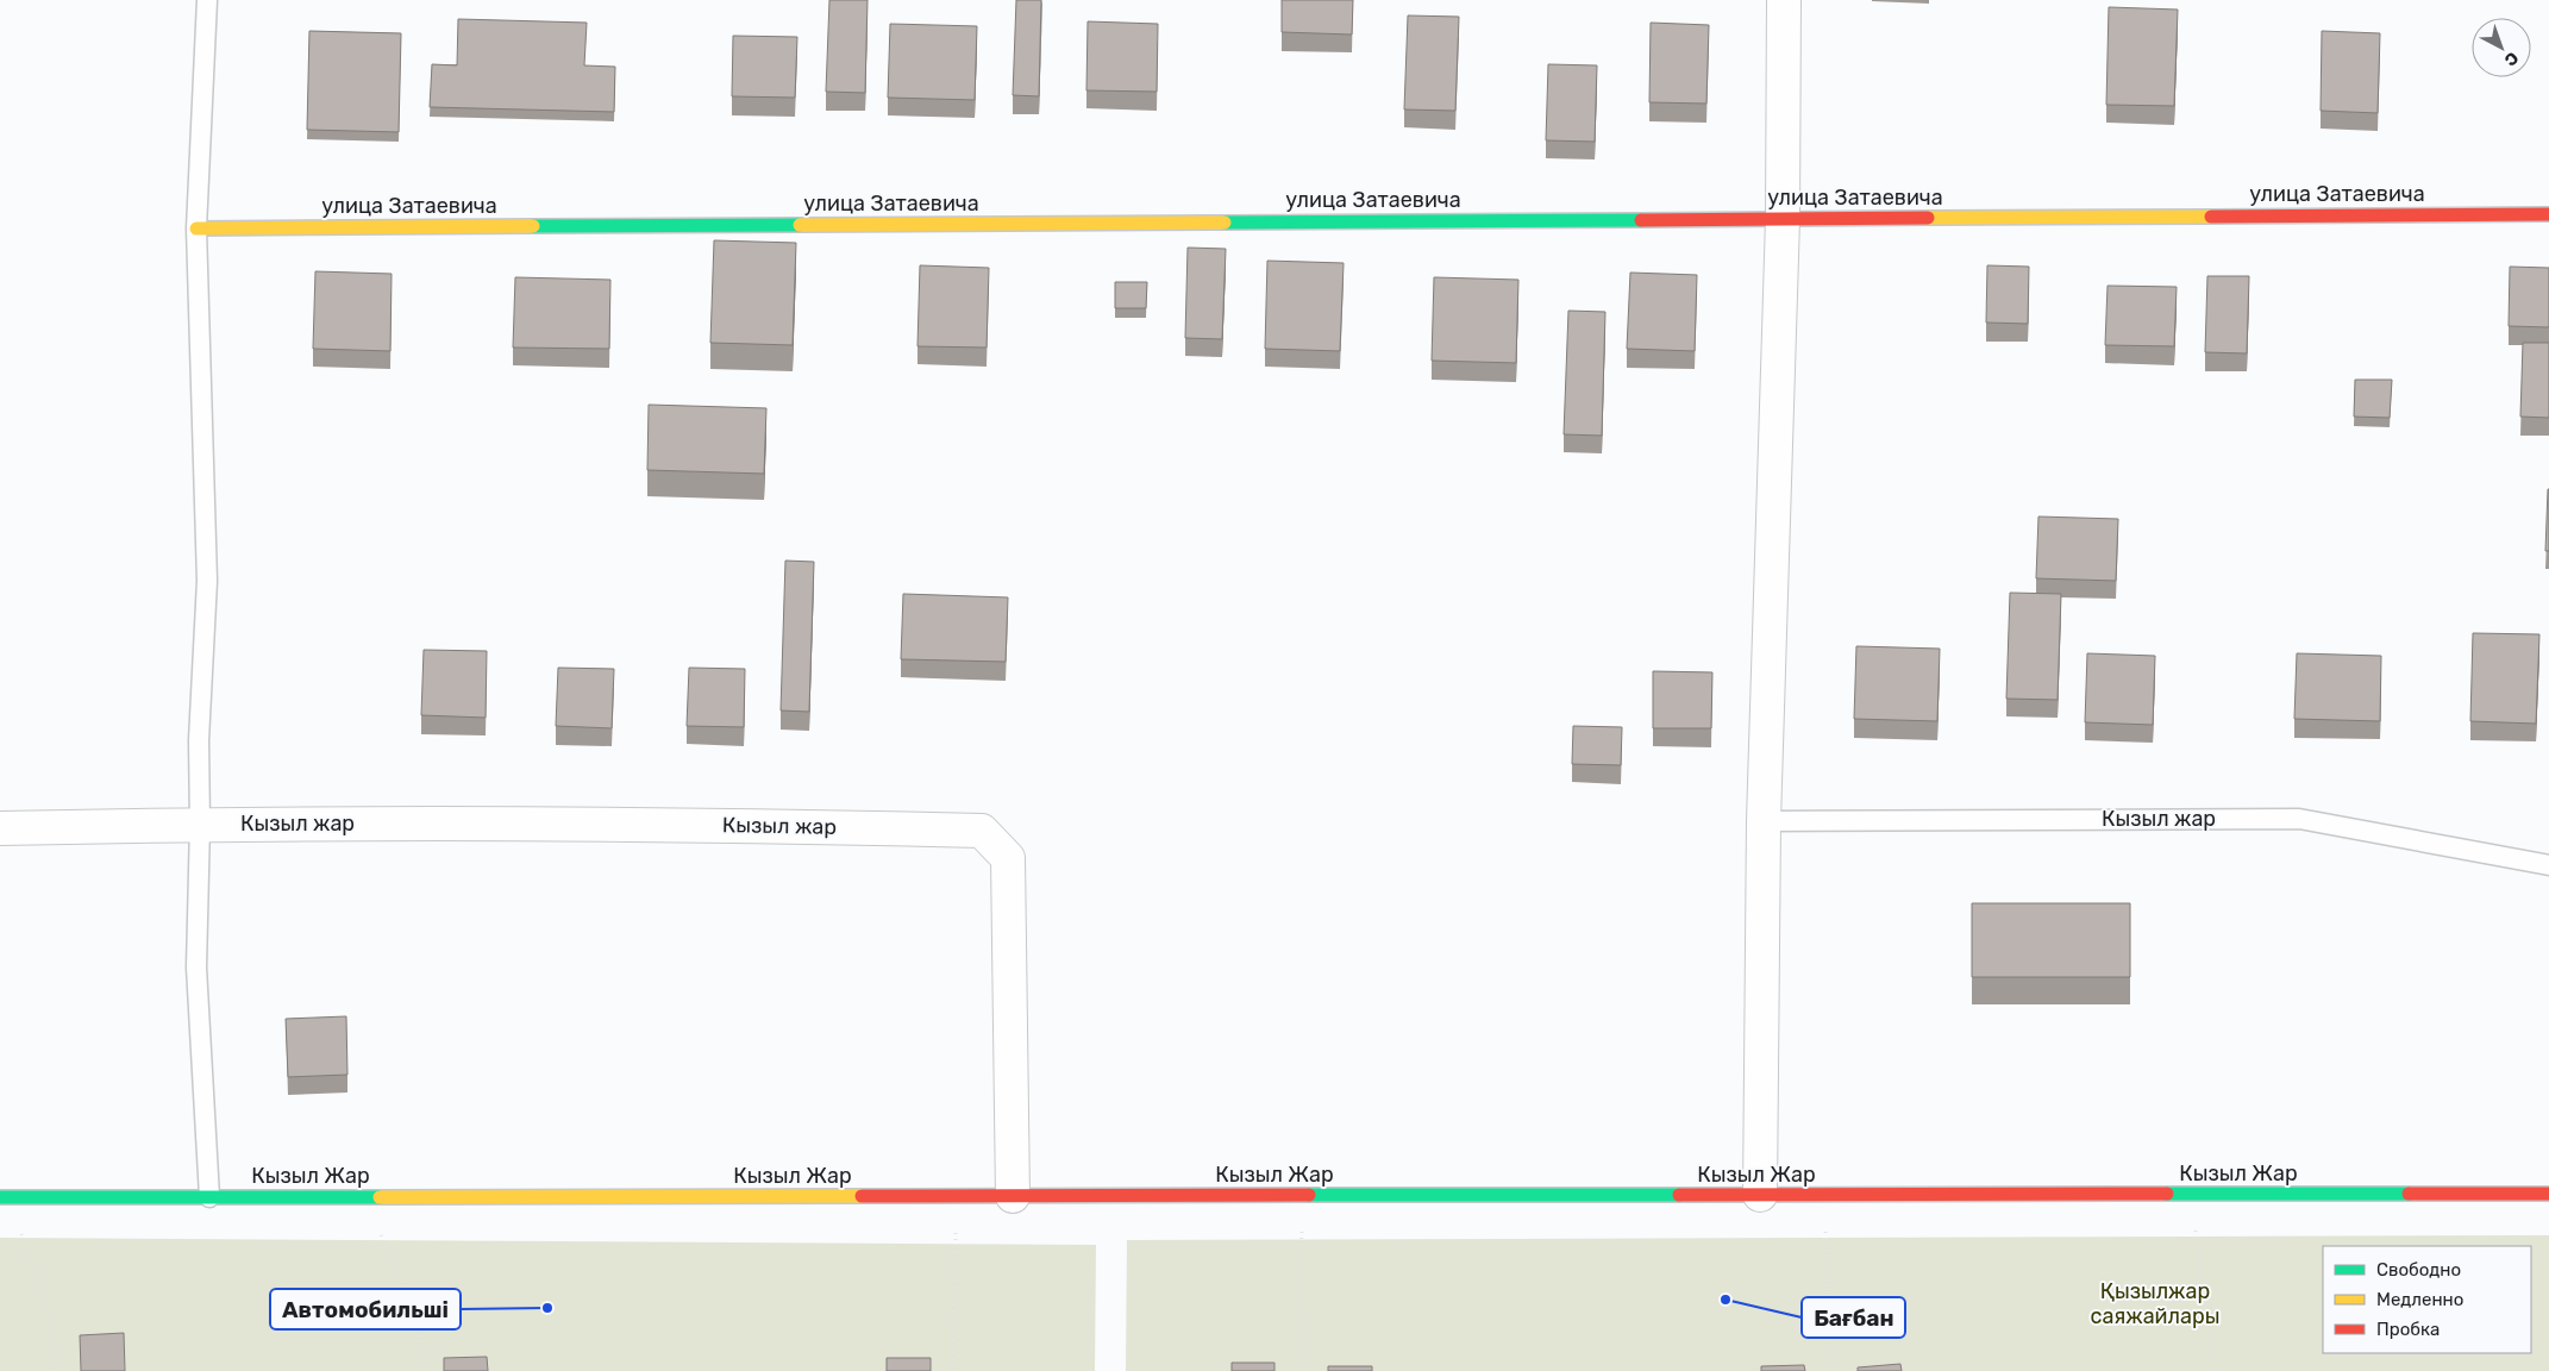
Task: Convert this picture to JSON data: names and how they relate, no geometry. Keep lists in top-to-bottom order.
{
  "streets": {
    "main road": ["улица Затаевича", "Кызыл Жар"],
    "street": ["Кызыл жар"]
  },
  "crossings": [
    ["Кызыл жар", "Кызыл Жар"]
  ],
  "parks": ["Қызылжар саяжайлары"],
  "places": ["Бағбан", "Автомобильші"],
  "legend": ["Свободно", "Медленно", "Пробка"],
  "north": "bottom right"
}
